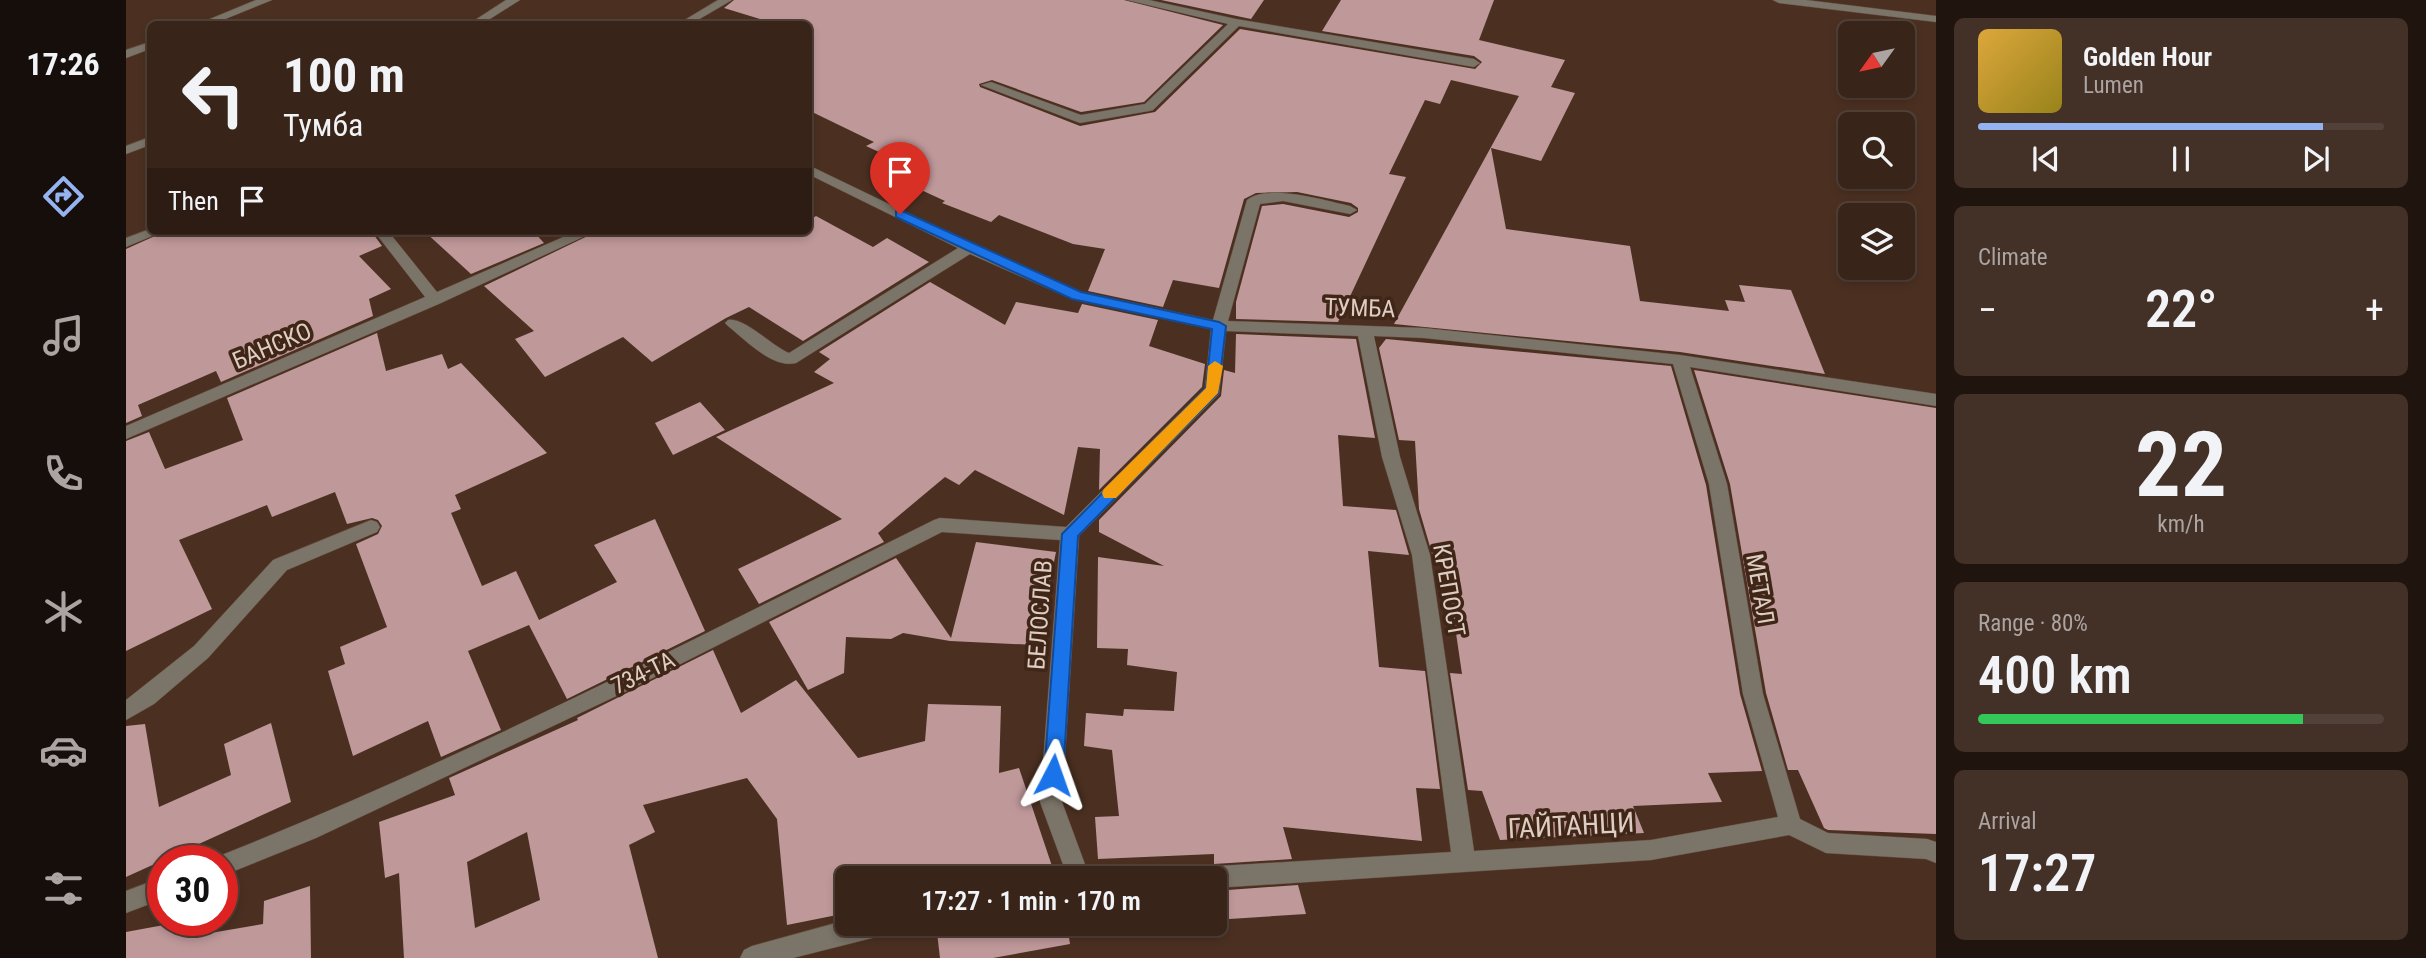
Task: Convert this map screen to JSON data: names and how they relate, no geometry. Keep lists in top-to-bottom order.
{
  "streets": {
    "street": [
      "ТУМБА",
      "БАНСКО",
      "МЕТАЛ",
      "КРЕПОСТ",
      "БЕЛОСЛАВ",
      "734-ТА",
      "ГАЙТАНЦИ"
    ]
  },
  "crossings": [
    ["ТУМБА", "МЕТАЛ"],
    ["ТУМБА", "КРЕПОСТ"],
    ["ТУМБА", "БЕЛОСЛАВ"],
    ["МЕТАЛ", "ГАЙТАНЦИ"],
    ["КРЕПОСТ", "ГАЙТАНЦИ"],
    ["БЕЛОСЛАВ", "734-ТА"]
  ],
  "north": "bottom left",
  "page": {
    "tabs": "17:26",
    "turn": ["100 m", "Тумба"],
    "song": ["Golden Hour", "Lumen"],
    "then": "Then",
    "tile": [
      "Climate",
      ["22", "km/h"],
      ["Range · 80%", "400 km"],
      ["Arrival", "17:27"]
    ],
    "heat": ["−", "22°", "+"],
    "limit": "30",
    "trip": "17:27 · 1 min · 170 m"
  }
}
